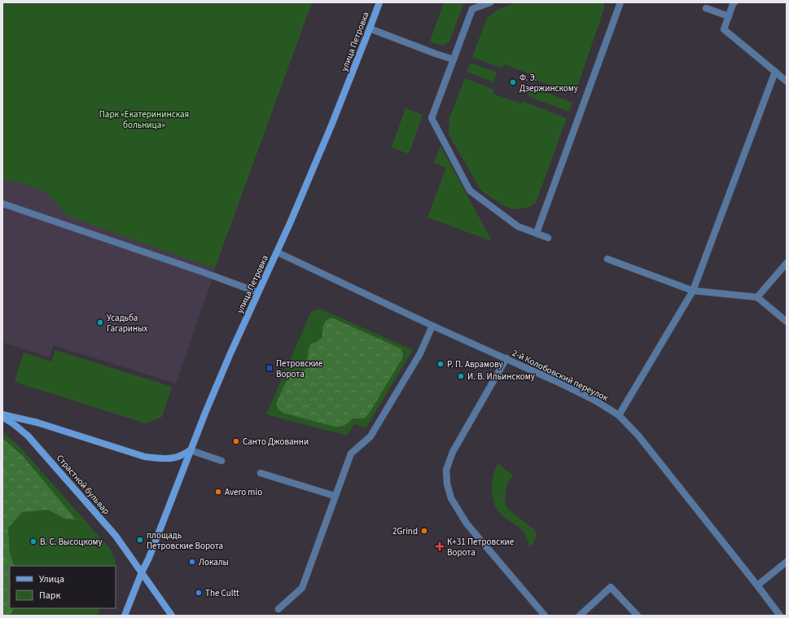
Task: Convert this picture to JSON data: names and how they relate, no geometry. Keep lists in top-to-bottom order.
{
  "streets": {
    "main road": ["улица Петровка", "Страстной бульвар"],
    "street": ["2-й Колобовский переулок"]
  },
  "crossings": [
    ["улица Петровка", "2-й Колобовский переулок"],
    ["улица Петровка", "Страстной бульвар"]
  ],
  "parks": ["Парк «Екатерининская больница»"],
  "places": {
    "other": [
      "Ф. Э. Дзержинскому",
      "Усадьба Гагариных",
      "Р. П. Аврамову",
      "И. В. Ильинскому",
      "Санто Джованни",
      "Avero mio",
      "2Grind",
      "площадь Петровские Ворота",
      "В. С. Высоцкому",
      "Локалы",
      "The Cultt"
    ],
    "transit": ["Петровские Ворота"],
    "health": ["К+31 Петровские Ворота"]
  },
  "legend": ["Улица", "Парк"]
}
